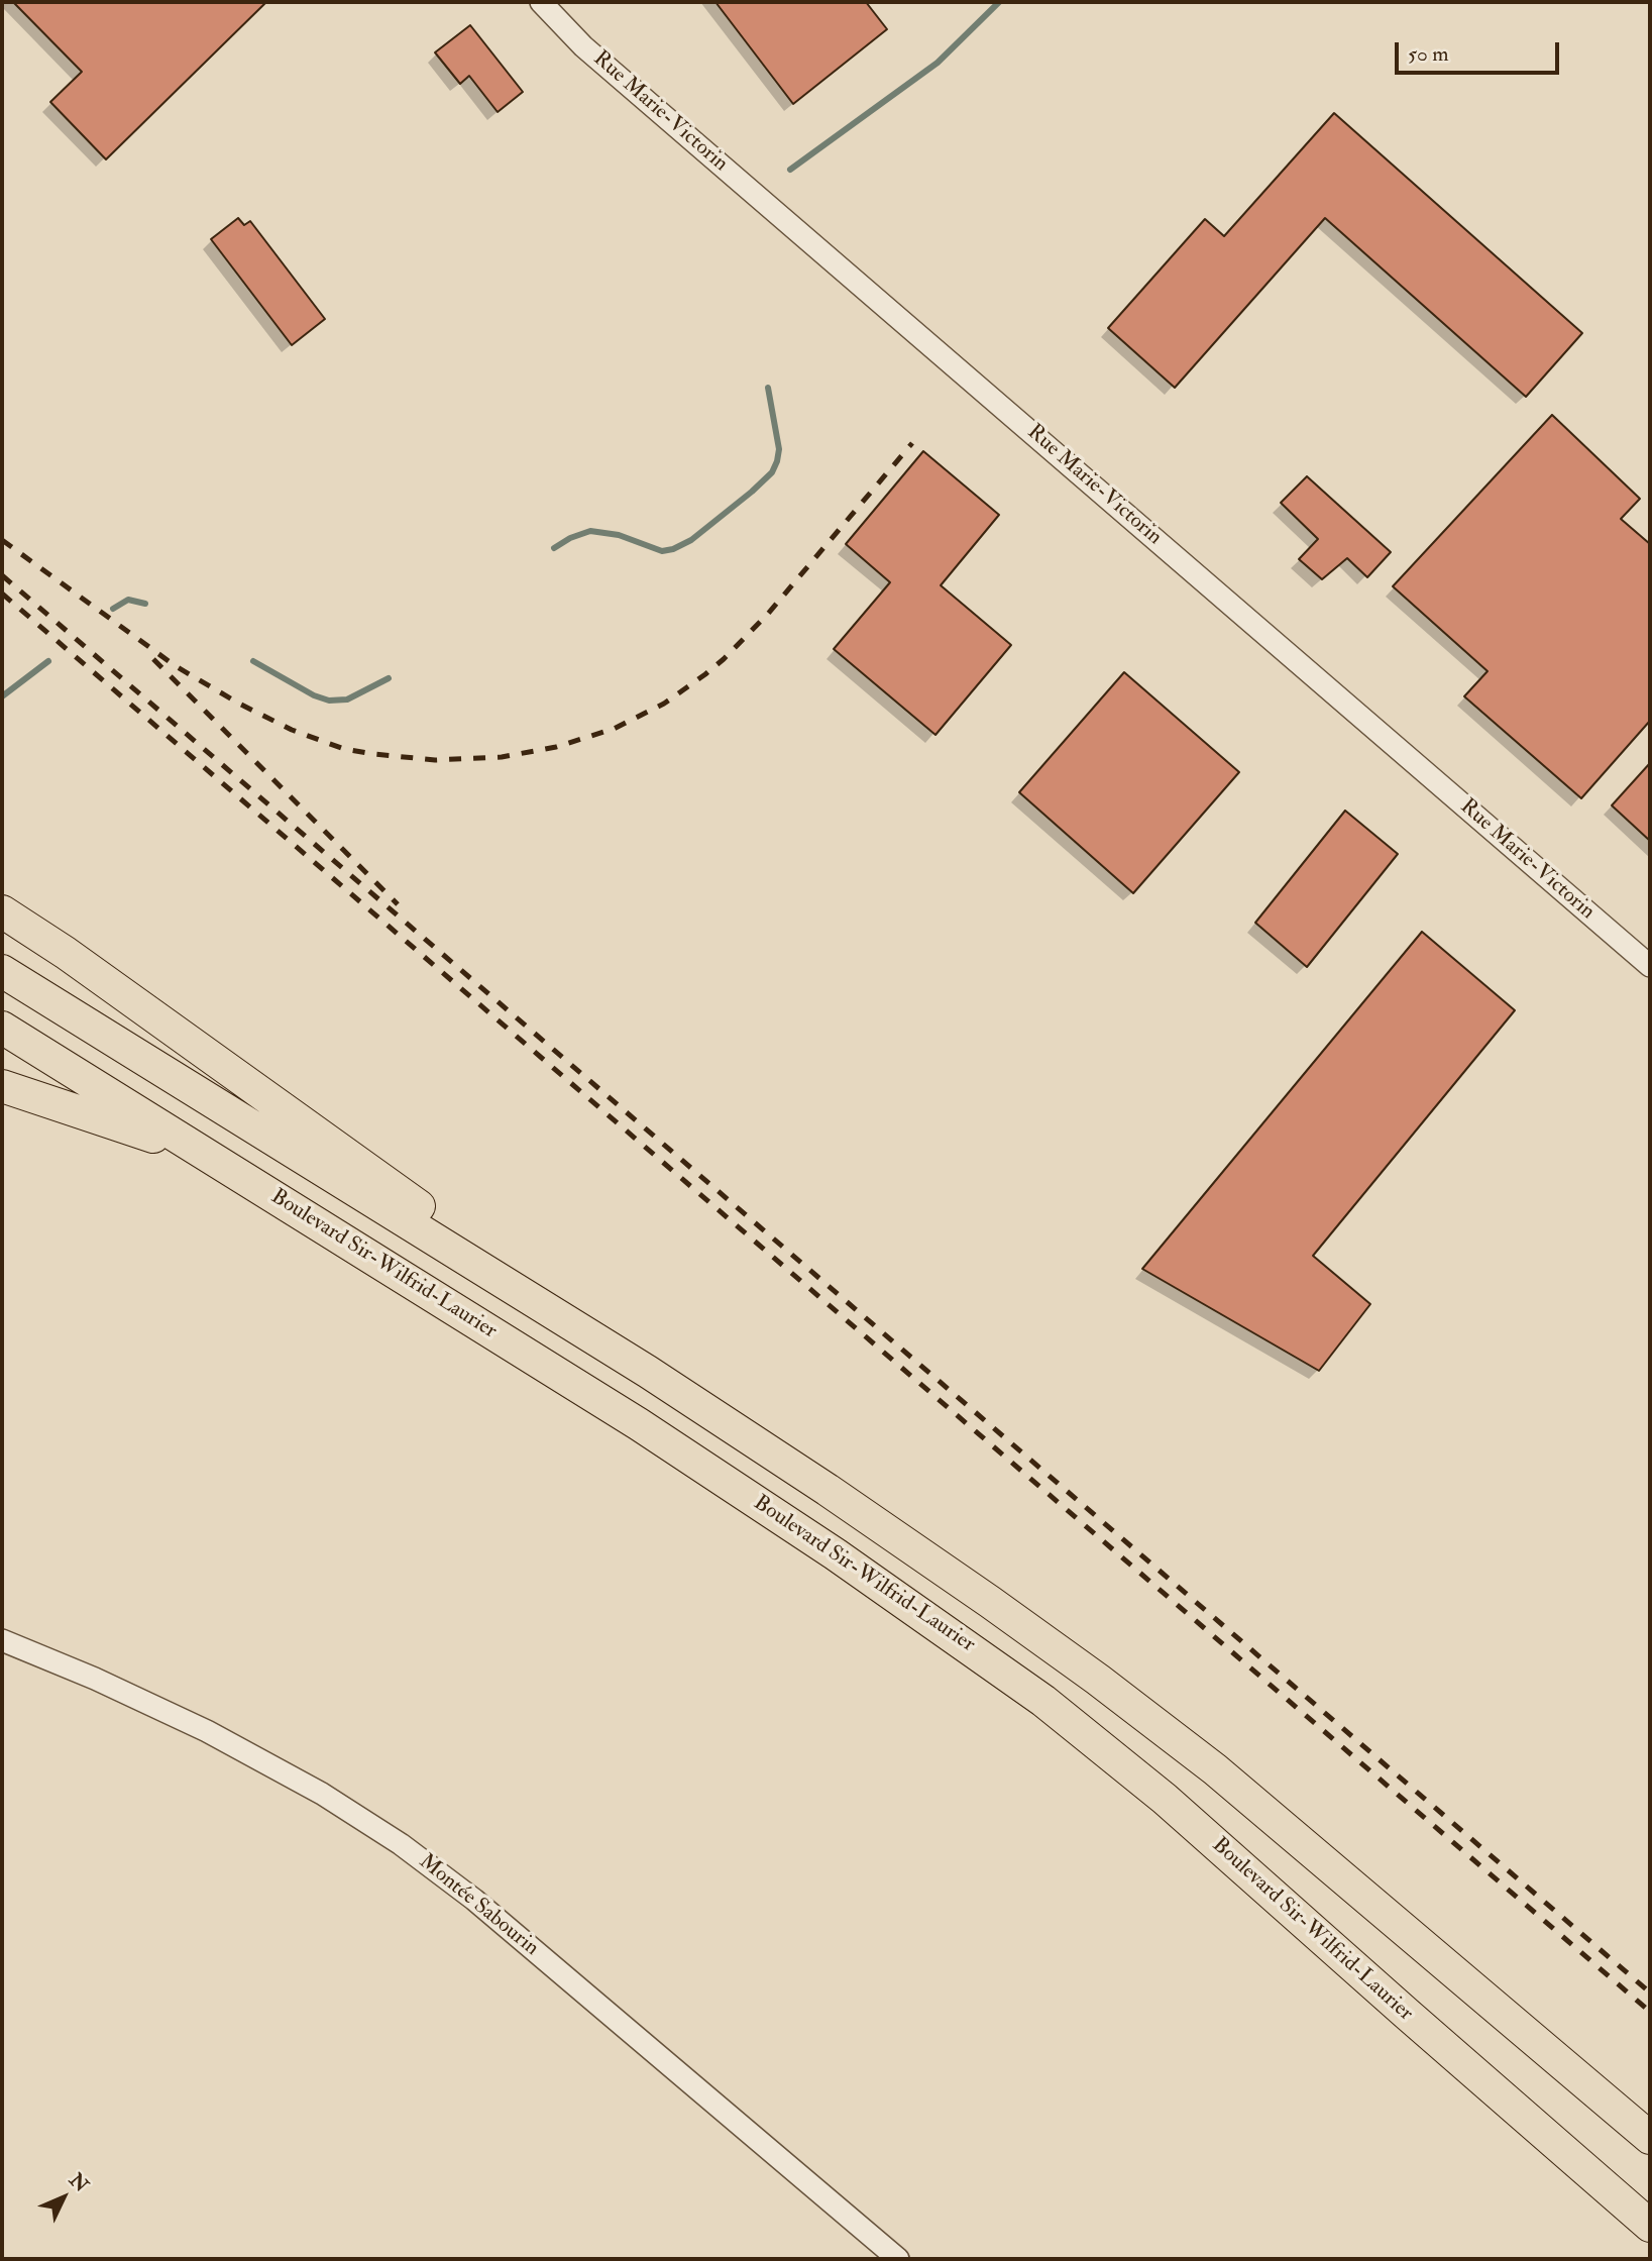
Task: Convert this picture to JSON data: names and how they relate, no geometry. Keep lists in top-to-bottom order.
{
  "streets": {
    "highway": ["Boulevard Sir-Wilfrid-Laurier"],
    "street": ["Rue Marie-Victorin", "Montée Sabourin"]
  },
  "scale_bar": "50 m",
  "north": "top right"
}
